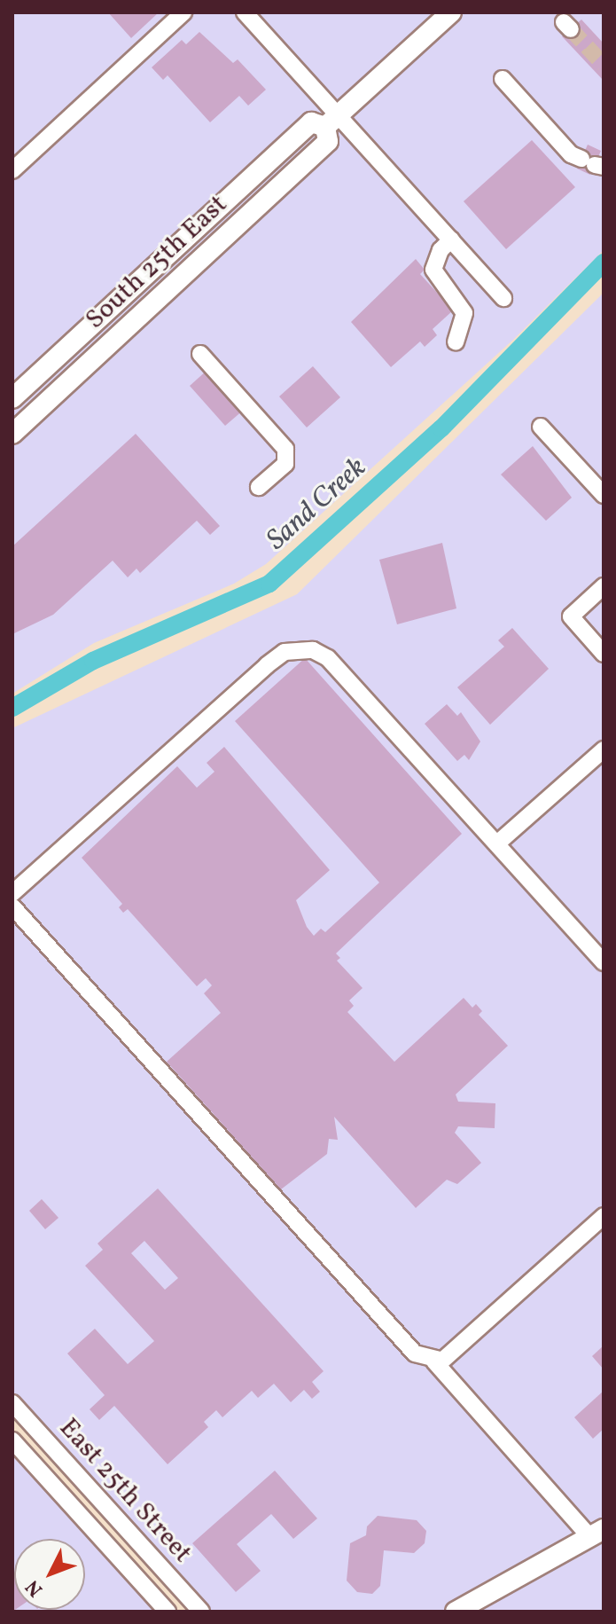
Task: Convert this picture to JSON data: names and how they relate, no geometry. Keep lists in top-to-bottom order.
{
  "streets": {
    "main road": ["South 25th East"],
    "street": ["East 25th Street"]
  },
  "water": ["Sand Creek"],
  "north": "bottom left"
}
